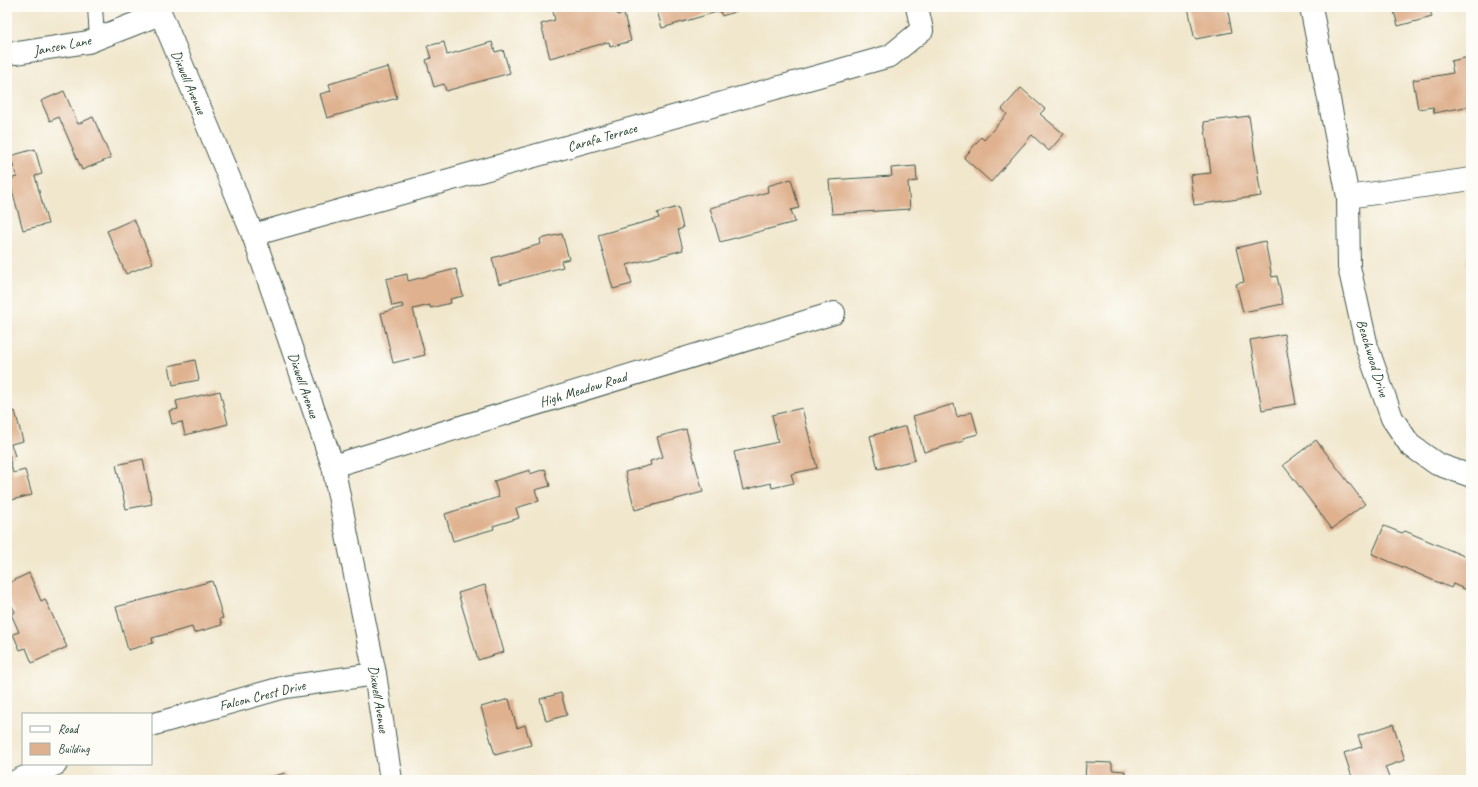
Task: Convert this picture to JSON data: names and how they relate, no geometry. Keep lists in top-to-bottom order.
{
  "streets": {
    "street": [
      "Jansen Lane",
      "Dixwell Avenue",
      "Carafa Terrace",
      "Beachwood Drive",
      "High Meadow Road",
      "Falcon Crest Drive"
    ]
  },
  "crossings": [
    ["Jansen Lane", "Dixwell Avenue"],
    ["Dixwell Avenue", "Carafa Terrace"],
    ["Dixwell Avenue", "High Meadow Road"],
    ["Dixwell Avenue", "Falcon Crest Drive"]
  ],
  "legend": ["Road", "Building"]
}
